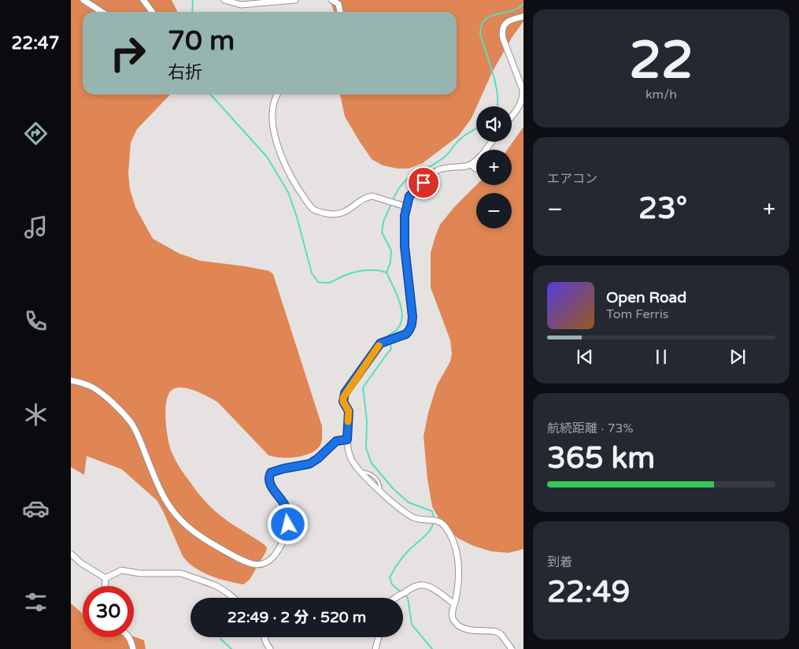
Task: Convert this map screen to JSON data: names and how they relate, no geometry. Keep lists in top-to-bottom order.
{
  "page": {
    "tabs": "22:47",
    "tile": [
      ["22", "km/h"],
      "エアコン",
      ["航続距離 · 73%", "365 km"],
      ["到着", "22:49"]
    ],
    "turn": ["70 m", "右折"],
    "map_buttons": ["+", "−"],
    "heat": ["−", "23°", "+"],
    "song": ["Open Road", "Tom Ferris"],
    "limit": "30",
    "trip": "22:49 · 2 分 · 520 m"
  }
}
